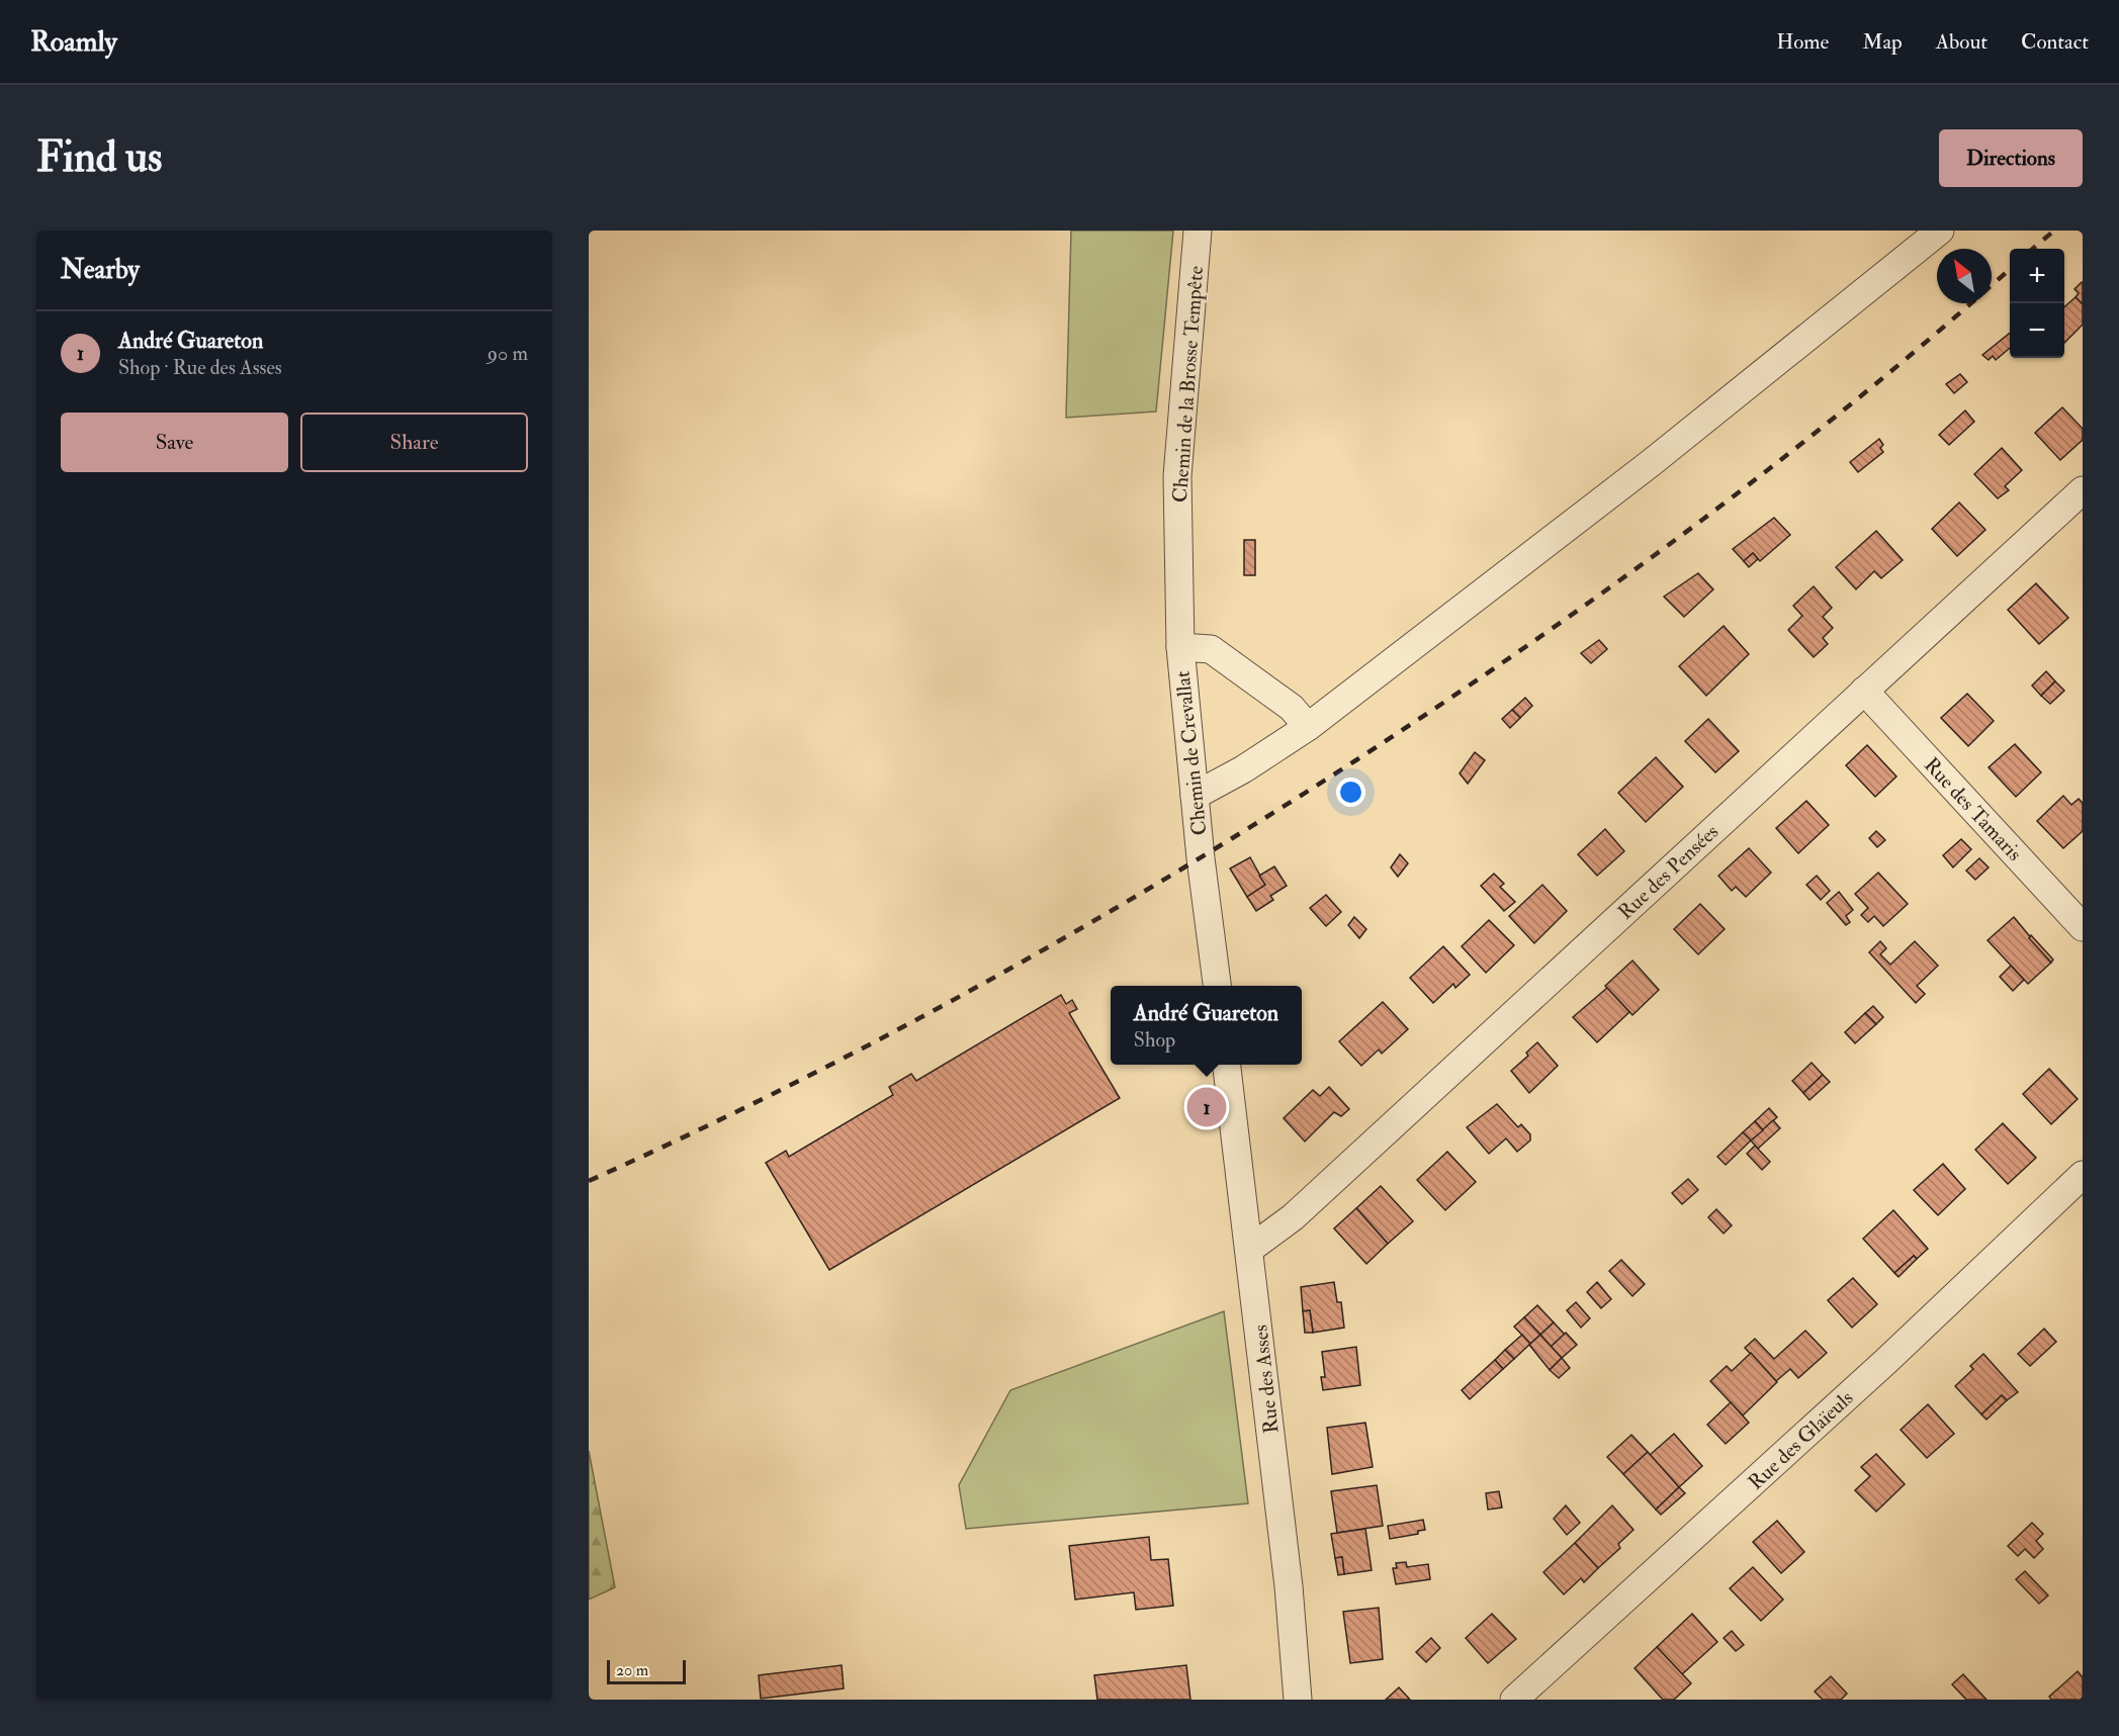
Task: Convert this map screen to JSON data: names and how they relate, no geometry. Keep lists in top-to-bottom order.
{
  "streets": {
    "street": [
      "Chemin de la Brosse Tempête",
      "Chemin de Crevallat",
      "Rue des Tamaris",
      "Rue des Pensées",
      "Rue des Asses",
      "Rue des Glaïeuls"
    ]
  },
  "crossings": [
    ["Chemin de la Brosse Tempête", "Chemin de Crevallat"],
    ["Rue des Tamaris", "Rue des Pensées"],
    ["Rue des Pensées", "Rue des Asses"]
  ],
  "scale_bar": "20 m",
  "north": "top left",
  "page": {
    "header": "Roamly",
    "nav": [
      "Home",
      "Map",
      "About",
      "Contact"
    ],
    "buttons": [
      "Directions",
      ["Save", "Share"]
    ],
    "title": "Find us",
    "heading": "Nearby",
    "map_buttons": ["+", "−"],
    "list": [
      {
        "mark": "1",
        "name": "André Guareton",
        "note": "Shop · Rue des Asses",
        "value": "90 m"
      }
    ],
    "popup": ["André Guareton", "Shop"],
    "pins": "1",
    "scale": "20 m"
  }
}
